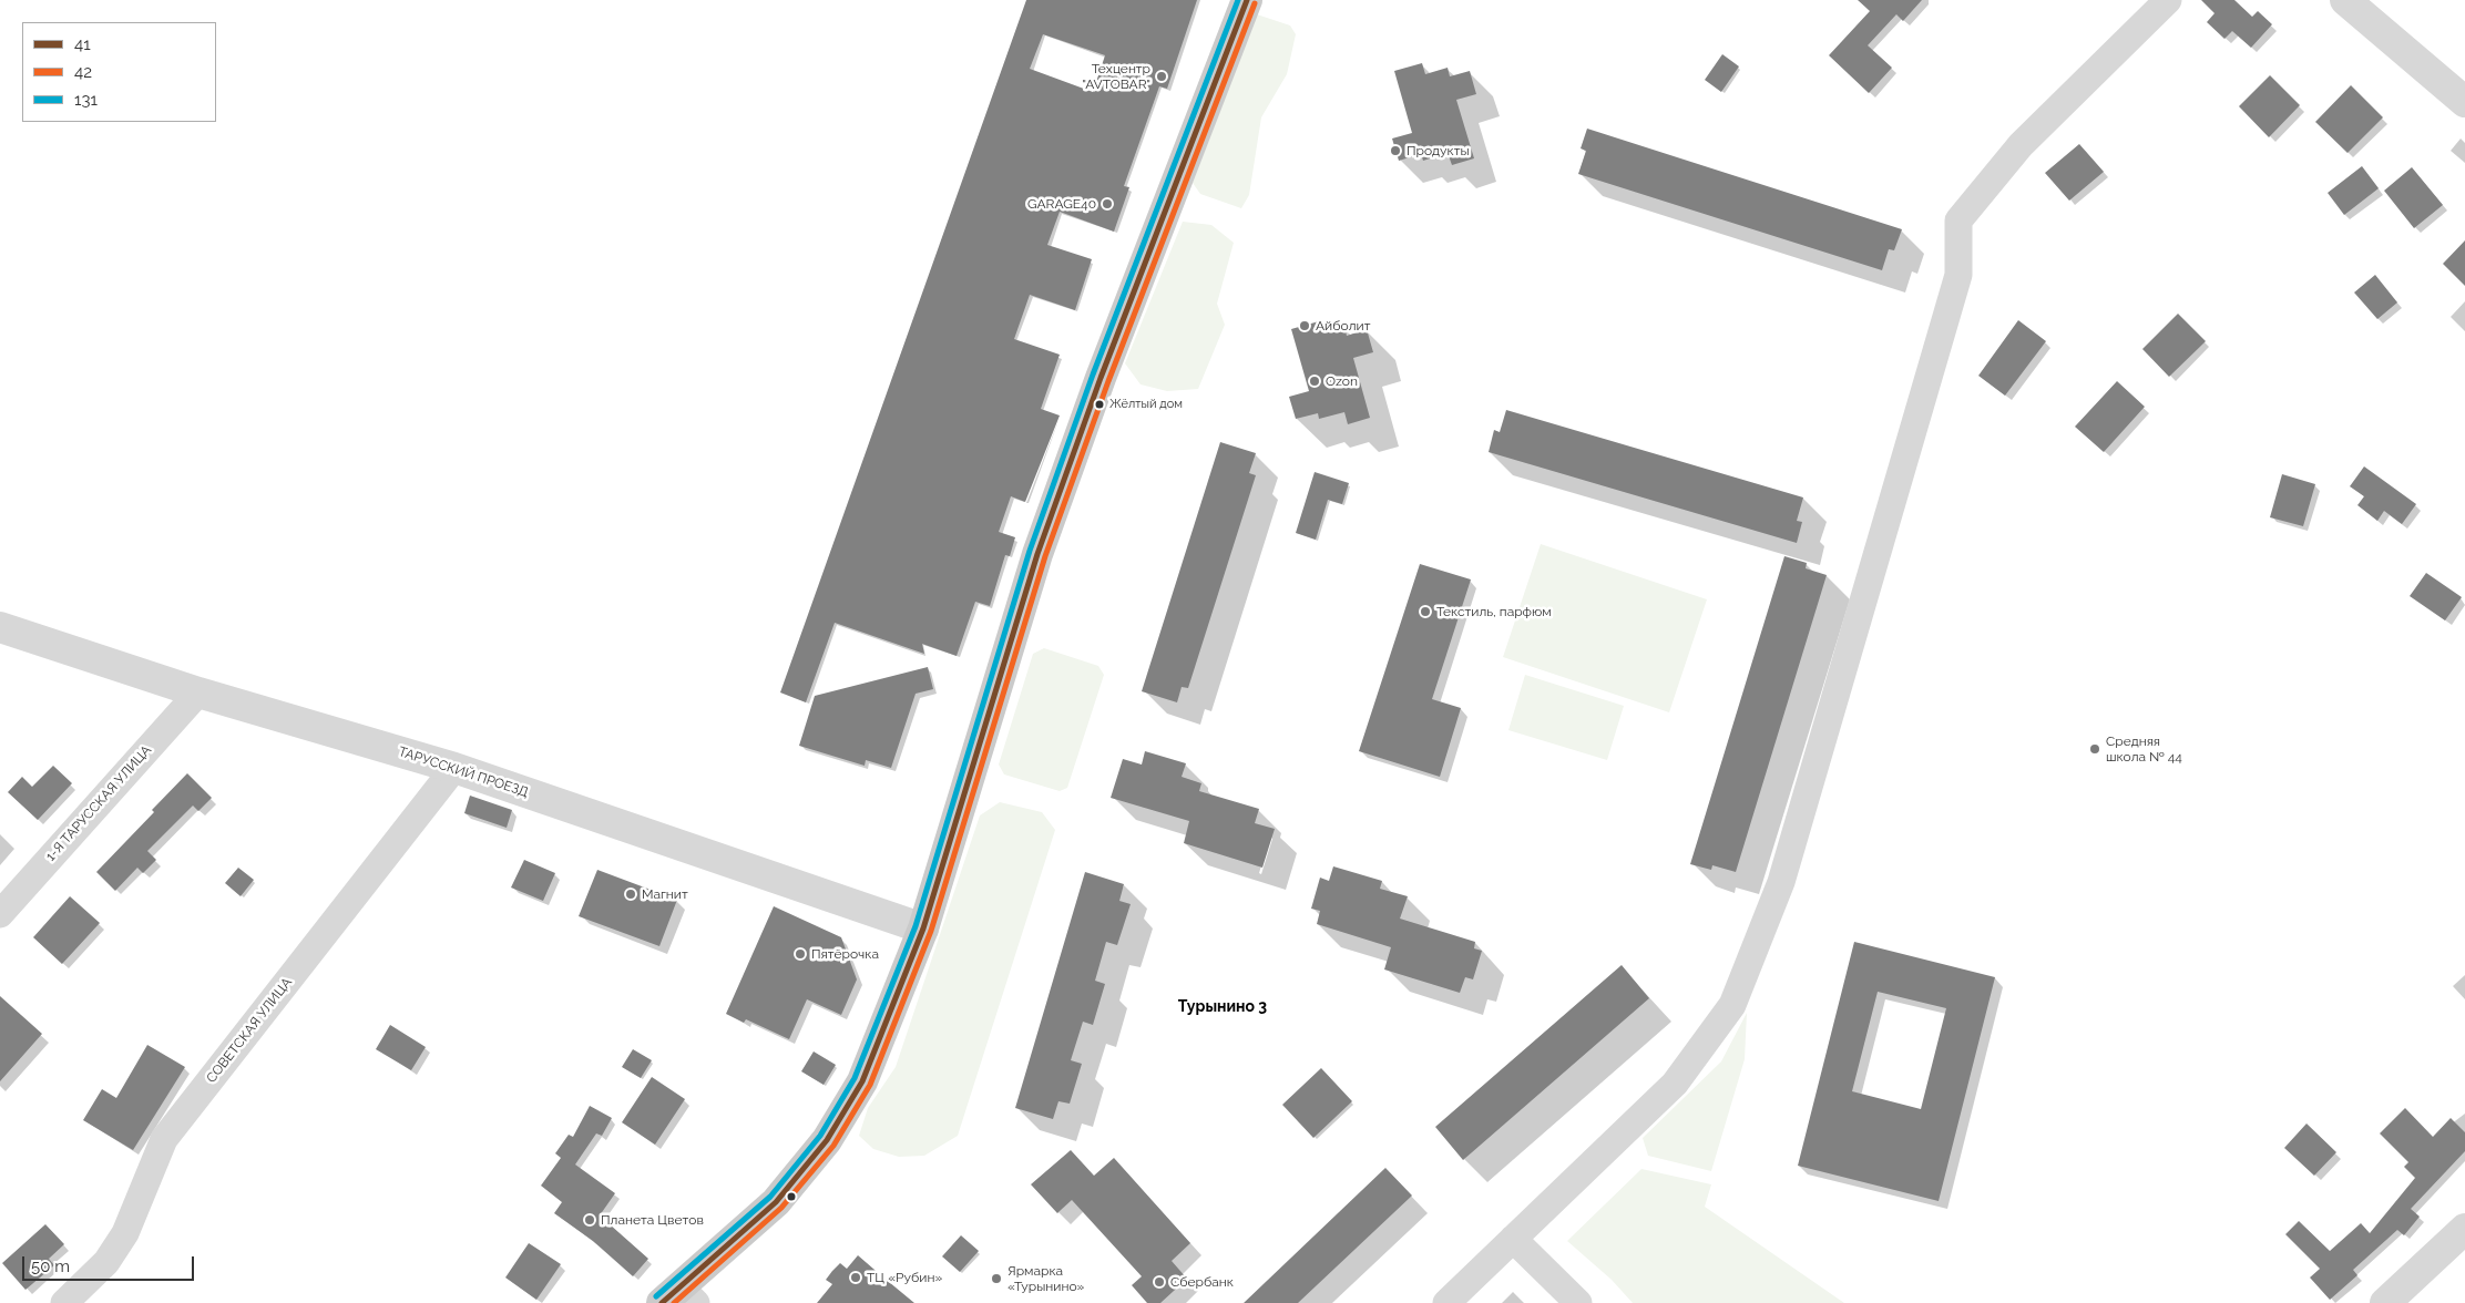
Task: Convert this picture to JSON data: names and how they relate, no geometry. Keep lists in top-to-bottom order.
{
  "streets": {
    "street": ["ТАРУССКИЙ ПРОЕЗД", "1-Я ТАРУССКАЯ УЛИЦА", "СОВЕТСКАЯ УЛИЦА"]
  },
  "crossings": [
    ["ТАРУССКИЙ ПРОЕЗД", "1-Я ТАРУССКАЯ УЛИЦА"],
    ["ТАРУССКИЙ ПРОЕЗД", "СОВЕТСКАЯ УЛИЦА"]
  ],
  "districts": ["Турынино 3"],
  "places": [
    "Техцентр \"AVTOBAR\"",
    "Продукты",
    "GARAGE40",
    "Айболит",
    "Ozon",
    "Жёлтый дом",
    "Текстиль, парфюм",
    "Средняя школа № 44",
    "Магнит",
    "Пятёрочка",
    "Планета Цветов",
    "ТЦ «Рубин»",
    "Ярмарка «Турынино»",
    "Сбербанк"
  ],
  "lines": ["transit line 41", "transit line 131", "transit line 42"],
  "legend": ["41", "42", "131"],
  "scale_bar": "50 m"
}
